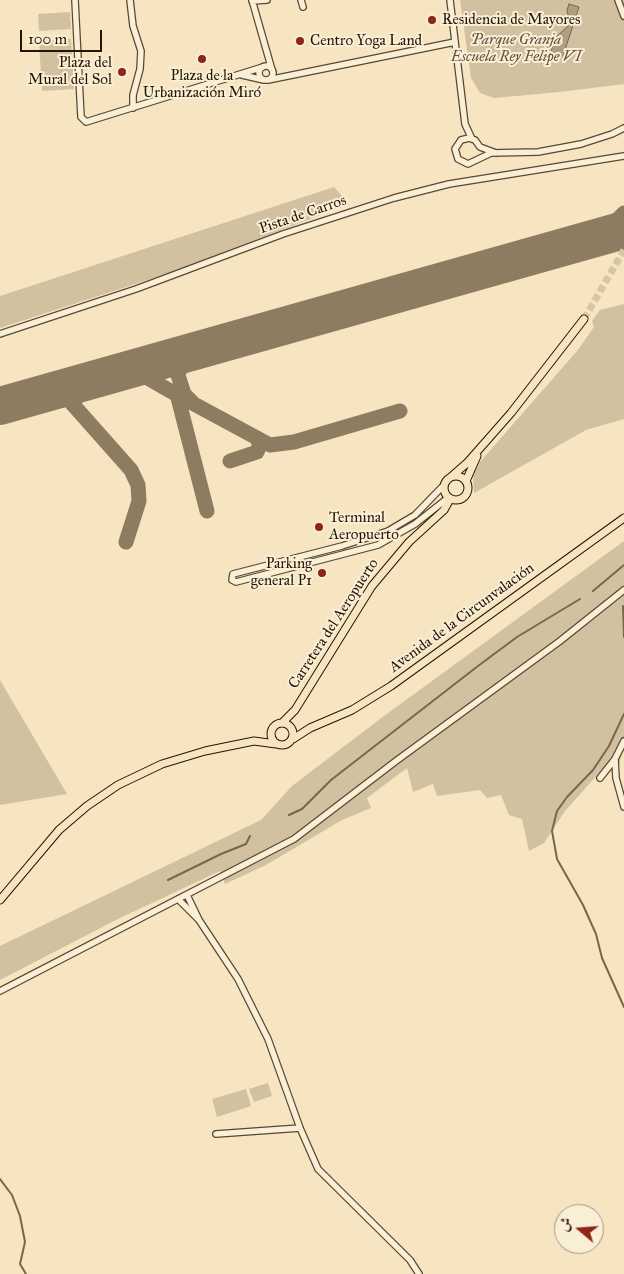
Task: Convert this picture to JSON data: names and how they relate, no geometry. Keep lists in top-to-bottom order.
{
  "streets": {
    "main road": ["Avenida de la Circunvalación", "Carretera del Aeropuerto"],
    "street": ["Pista de Carros"]
  },
  "parks": ["Parque Granja Escuela Rey Felipe VI"],
  "places": [
    "Residencia de Mayores",
    "Centro Yoga Land",
    "Plaza de la Urbanización Miró",
    "Plaza del Mural del Sol",
    "Terminal Aeropuerto",
    "Parking general P1"
  ],
  "scale_bar": "100 m",
  "north": "left"
}
